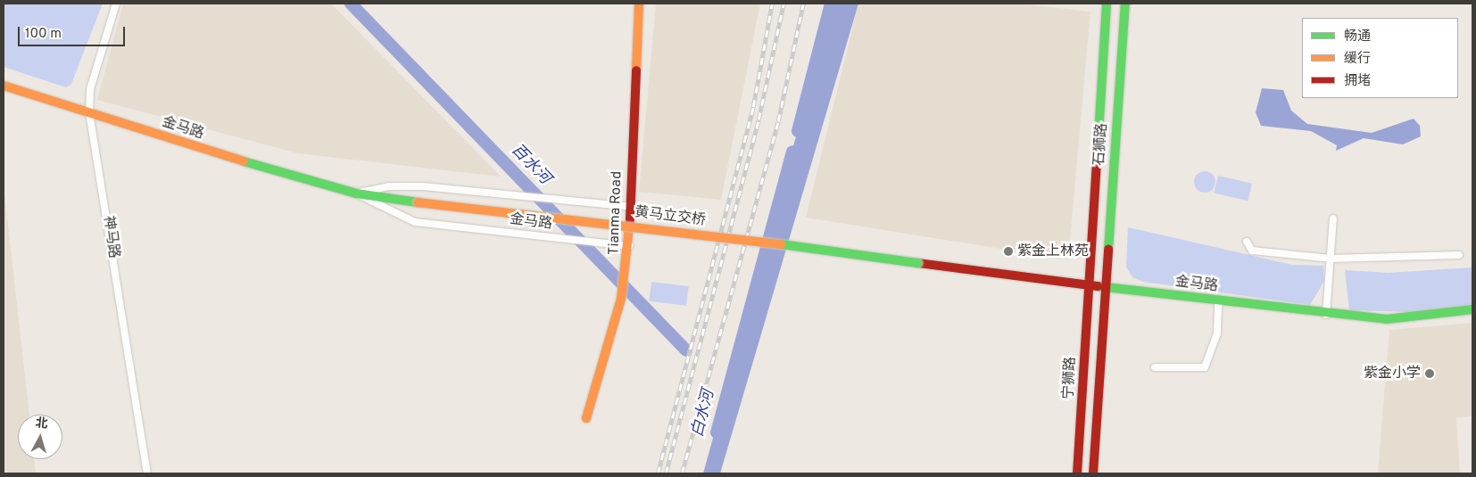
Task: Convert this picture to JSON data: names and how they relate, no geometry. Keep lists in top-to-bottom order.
{
  "streets": {
    "main road": [
      "金马路",
      "石狮路",
      "Tianma Road",
      "黄马立交桥",
      "宁狮路"
    ],
    "street": ["神马路"]
  },
  "crossings": [
    ["金马路", "石狮路"],
    ["金马路", "Tianma Road"],
    ["金马路", "黄马立交桥"],
    ["金马路", "神马路"],
    ["金马路", "宁狮路"],
    ["石狮路", "宁狮路"]
  ],
  "water": ["百水河", "白水河"],
  "places": ["紫金上林苑", "紫金小学"],
  "legend": ["畅通", "缓行", "拥堵"],
  "scale_bar": "100 m",
  "north": "top"
}
